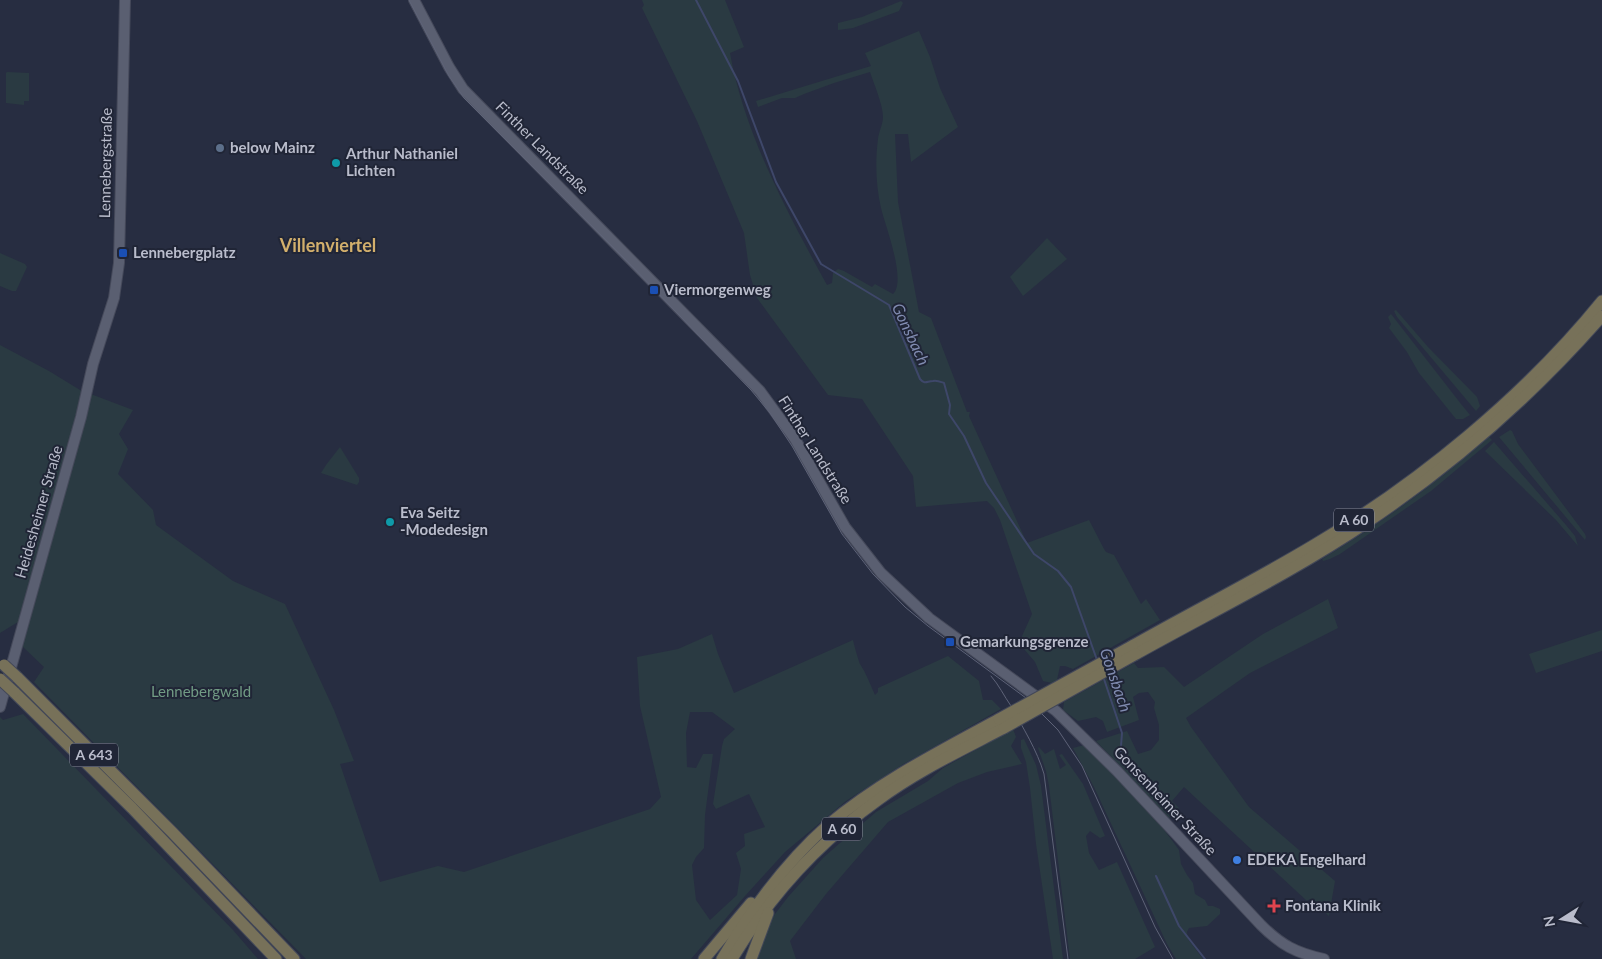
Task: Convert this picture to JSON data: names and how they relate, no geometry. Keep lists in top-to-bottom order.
{
  "streets": {
    "highway": ["A 60", "A 643"],
    "main road": [
      "Finther Landstraße",
      "Lennebergstraße",
      "Heidesheimer Straße",
      "Gonsenheimer Straße"
    ]
  },
  "crossings": [
    ["Finther Landstraße", "Gonsenheimer Straße"],
    ["Lennebergstraße", "Heidesheimer Straße"]
  ],
  "districts": ["Villenviertel"],
  "water": ["Gonsbach"],
  "parks": ["Lennebergwald"],
  "places": {
    "other": [
      "below Mainz",
      "Arthur Nathaniel Lichten",
      "Eva Seitz -Modedesign",
      "EDEKA Engelhard"
    ],
    "transit": ["Lennebergplatz", "Viermorgenweg", "Gemarkungsgrenze"],
    "health": ["Fontana Klinik"]
  },
  "north": "left"
}
